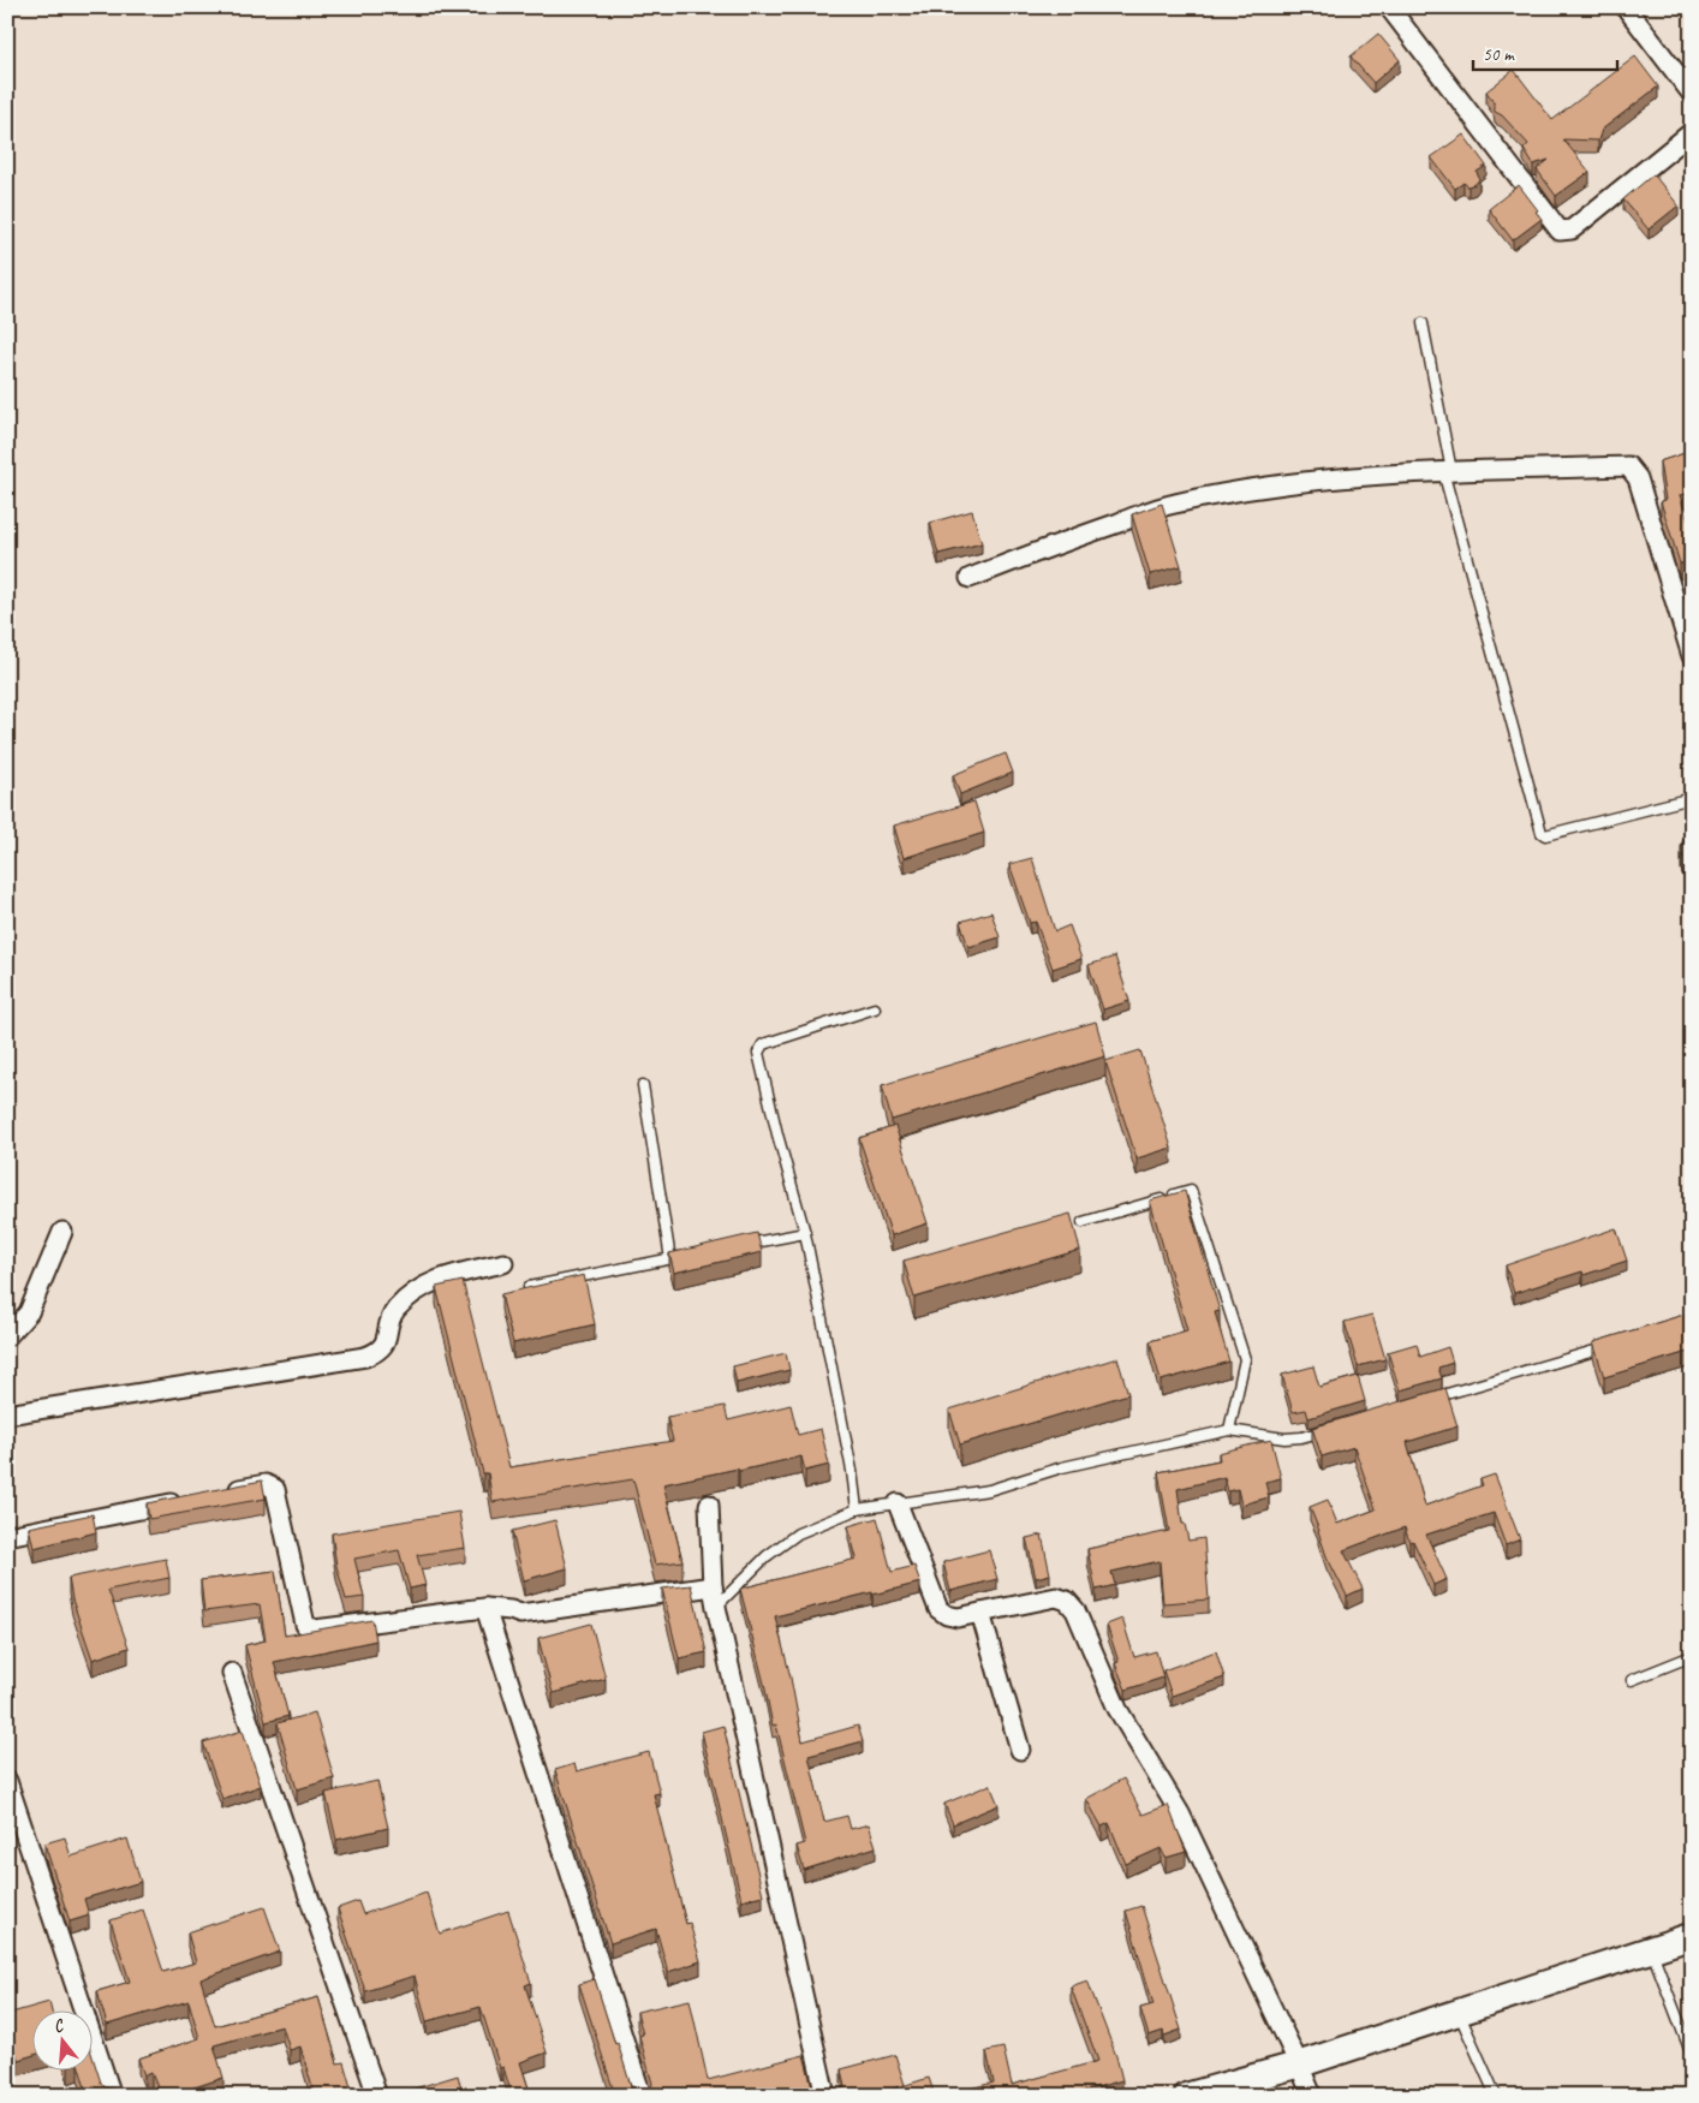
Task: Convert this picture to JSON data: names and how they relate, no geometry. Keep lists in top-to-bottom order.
{
  "scale_bar": "50 m",
  "north": "top"
}
